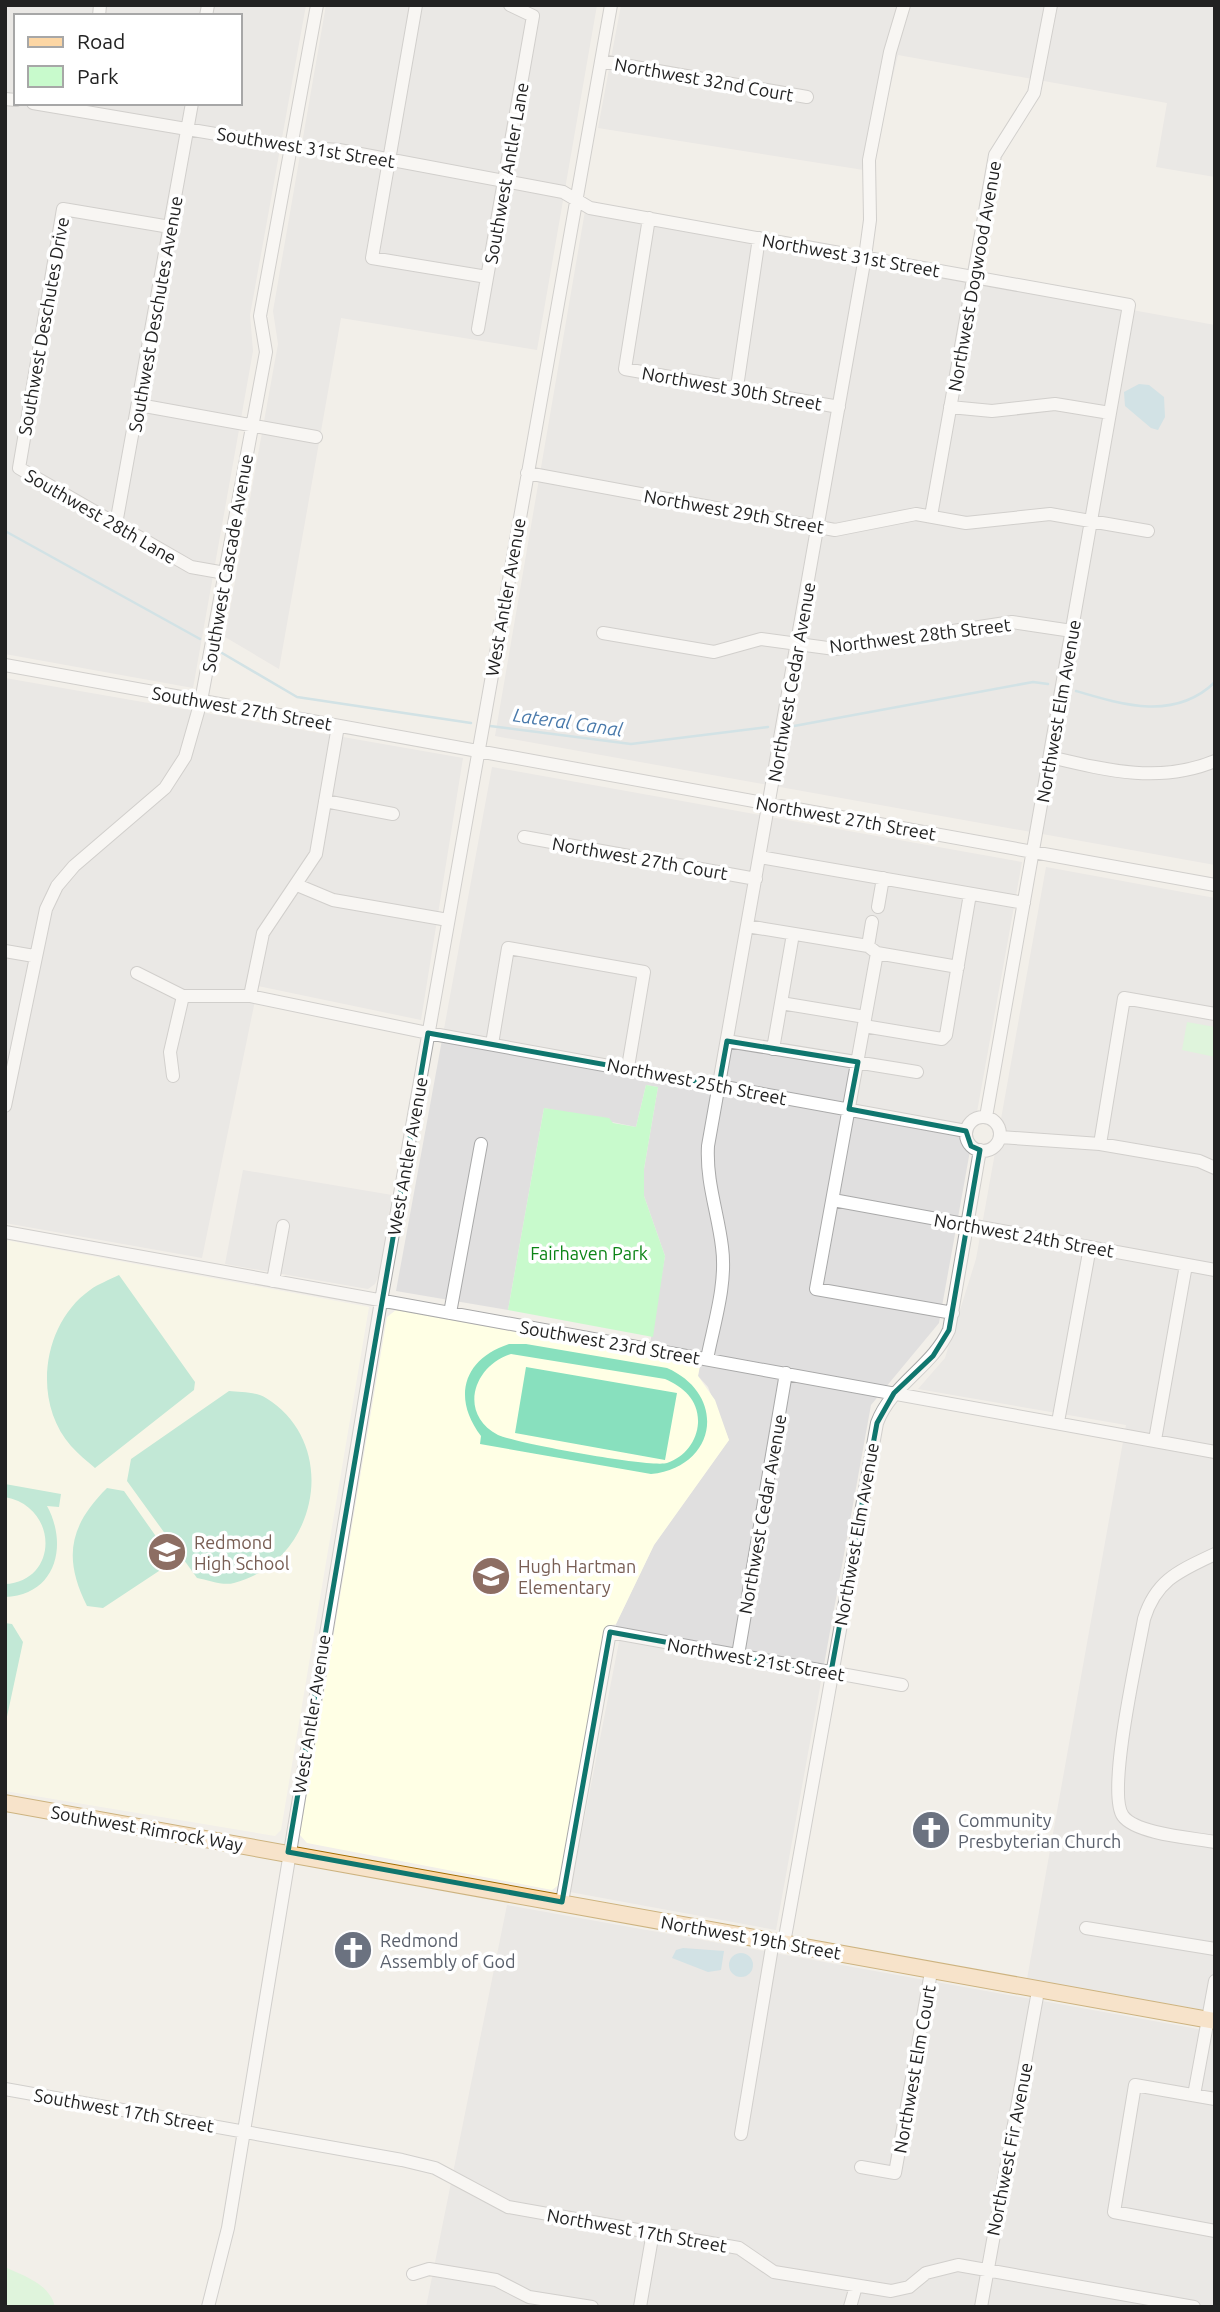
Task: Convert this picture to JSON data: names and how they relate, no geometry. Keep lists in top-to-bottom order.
{
  "streets": {
    "main road": ["Southwest Rimrock Way", "Northwest 19th Street"],
    "street": [
      "Northwest 32nd Court",
      "Southwest 31st Street",
      "Southwest Antler Lane",
      "Northwest 31st Street",
      "Northwest Dogwood Avenue",
      "Southwest Deschutes Avenue",
      "Southwest Deschutes Drive",
      "Northwest 30th Street",
      "Northwest 29th Street",
      "Southwest 28th Lane",
      "Southwest Cascade Avenue",
      "West Antler Avenue",
      "Northwest 28th Street",
      "Northwest Cedar Avenue",
      "Southwest 27th Street",
      "Northwest Elm Avenue",
      "Northwest 27th Street",
      "Northwest 27th Court",
      "Northwest 25th Street",
      "Northwest 24th Street",
      "Southwest 23rd Street",
      "Northwest 21st Street",
      "Northwest Elm Court",
      "Southwest 17th Street",
      "Northwest Fir Avenue",
      "Northwest 17th Street"
    ]
  },
  "crossings": [
    ["Northwest 32nd Court", "West Antler Avenue"],
    ["Southwest 31st Street", "Southwest Antler Lane"],
    ["Southwest 31st Street", "Northwest 31st Street"],
    ["Southwest 31st Street", "Southwest Deschutes Avenue"],
    ["Southwest 31st Street", "Southwest Cascade Avenue"],
    ["Southwest 31st Street", "West Antler Avenue"],
    ["Northwest 31st Street", "Northwest Dogwood Avenue"],
    ["Northwest 31st Street", "Northwest 30th Street"],
    ["Northwest 31st Street", "West Antler Avenue"],
    ["Northwest 31st Street", "Northwest Cedar Avenue"],
    ["Northwest 31st Street", "Northwest Elm Avenue"],
    ["Northwest Dogwood Avenue", "Northwest 29th Street"],
    ["Southwest Deschutes Avenue", "Southwest Deschutes Drive"],
    ["Southwest Deschutes Avenue", "Southwest 28th Lane"],
    ["Southwest Deschutes Drive", "Southwest 28th Lane"],
    ["Northwest 30th Street", "Northwest Cedar Avenue"],
    ["Northwest 29th Street", "West Antler Avenue"],
    ["Northwest 29th Street", "Northwest Cedar Avenue"],
    ["Northwest 29th Street", "Northwest Elm Avenue"],
    ["Southwest 28th Lane", "Southwest Cascade Avenue"],
    ["Southwest Cascade Avenue", "Southwest 27th Street"],
    ["West Antler Avenue", "Southwest 27th Street"],
    ["West Antler Avenue", "Northwest 27th Street"],
    ["West Antler Avenue", "Northwest 25th Street"],
    ["West Antler Avenue", "Southwest 23rd Street"],
    ["West Antler Avenue", "Southwest Rimrock Way"],
    ["West Antler Avenue", "Northwest 19th Street"],
    ["West Antler Avenue", "Southwest 17th Street"],
    ["West Antler Avenue", "Northwest 17th Street"],
    ["Northwest 28th Street", "Northwest Cedar Avenue"],
    ["Northwest 28th Street", "Northwest Elm Avenue"],
    ["Northwest Cedar Avenue", "Northwest 27th Street"],
    ["Northwest Cedar Avenue", "Northwest 27th Court"],
    ["Northwest Cedar Avenue", "Northwest 25th Street"],
    ["Northwest Cedar Avenue", "Southwest 23rd Street"],
    ["Northwest Cedar Avenue", "Northwest 21st Street"],
    ["Southwest 27th Street", "Northwest 27th Street"],
    ["Northwest Elm Avenue", "Northwest 27th Street"],
    ["Northwest Elm Avenue", "Northwest 25th Street"],
    ["Northwest Elm Avenue", "Northwest 24th Street"],
    ["Northwest Elm Avenue", "Southwest 23rd Street"],
    ["Northwest Elm Avenue", "Northwest 21st Street"],
    ["Northwest Elm Avenue", "Northwest 19th Street"],
    ["Northwest 21st Street", "Northwest 19th Street"],
    ["Southwest Rimrock Way", "Northwest 19th Street"],
    ["Northwest 19th Street", "Northwest Elm Court"],
    ["Northwest 19th Street", "Northwest Fir Avenue"],
    ["Southwest 17th Street", "Northwest 17th Street"],
    ["Northwest Fir Avenue", "Northwest 17th Street"]
  ],
  "water": ["Lateral Canal"],
  "parks": ["Fairhaven Park"],
  "places": {
    "school or university": ["Redmond High School", "Hugh Hartman Elementary"],
    "church": ["Community Presbyterian Church", "Redmond Assembly of God"]
  },
  "legend": ["Road", "Park"]
}
